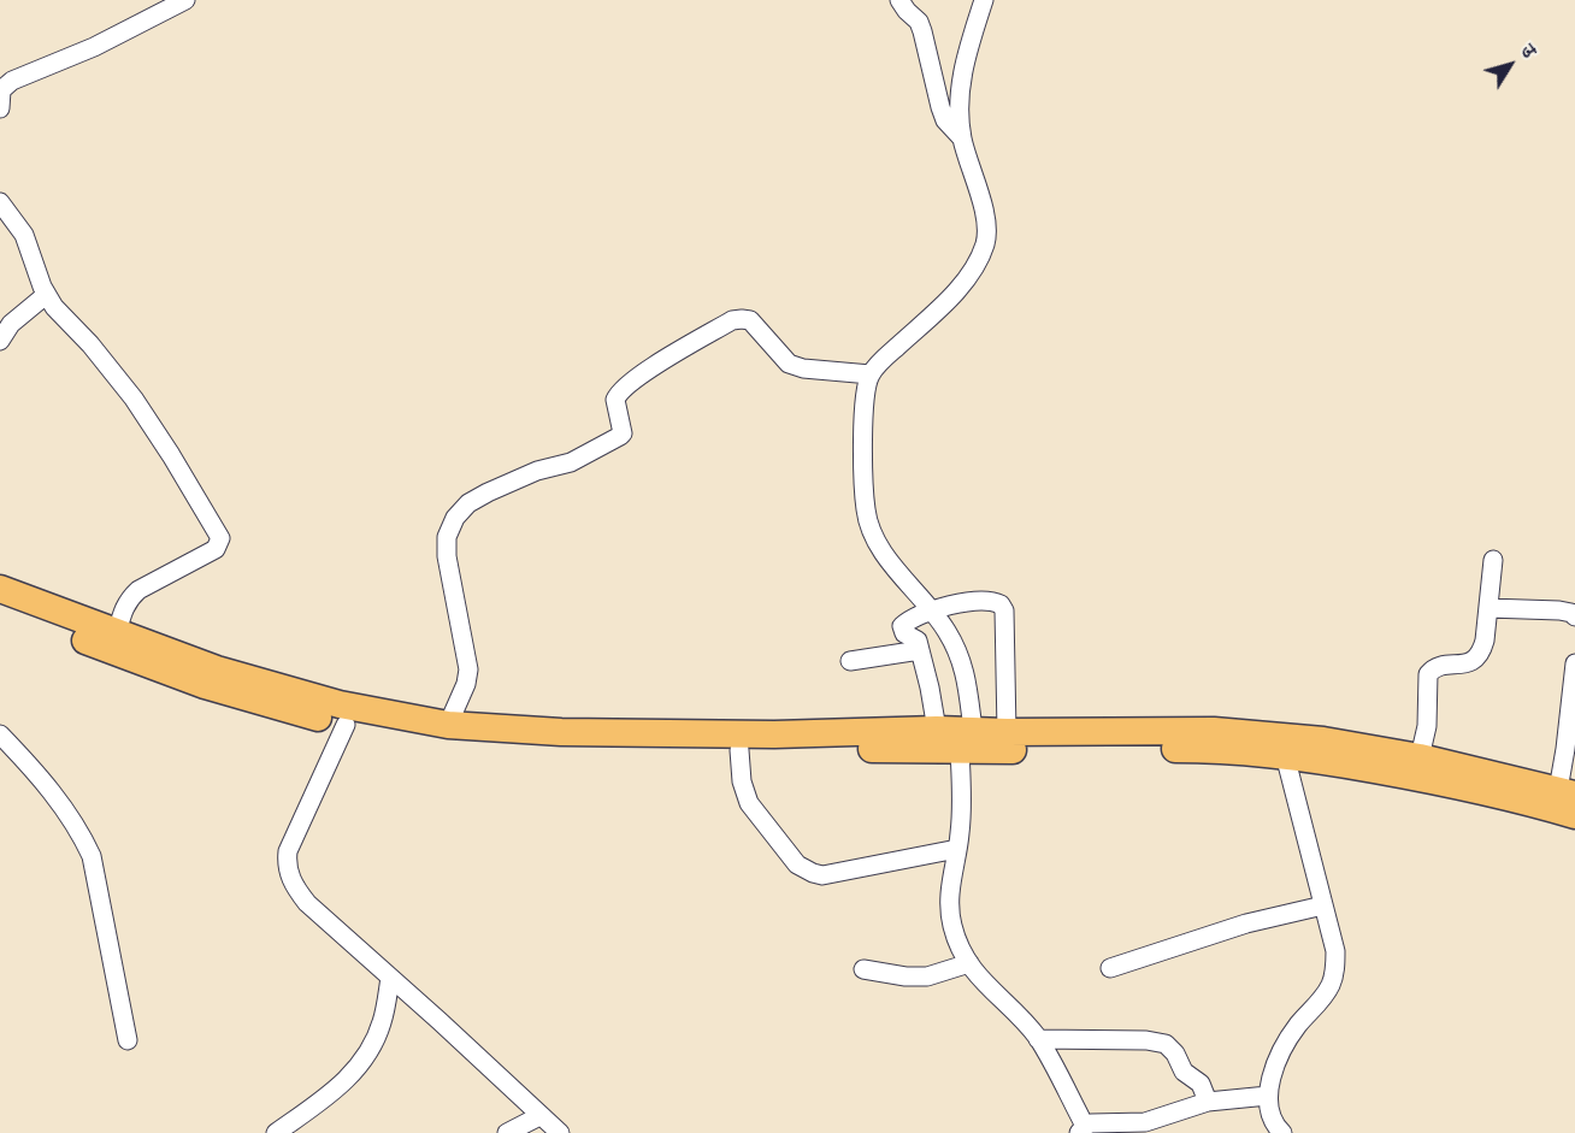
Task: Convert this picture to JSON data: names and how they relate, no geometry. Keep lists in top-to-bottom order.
{
  "north": "top right"
}
